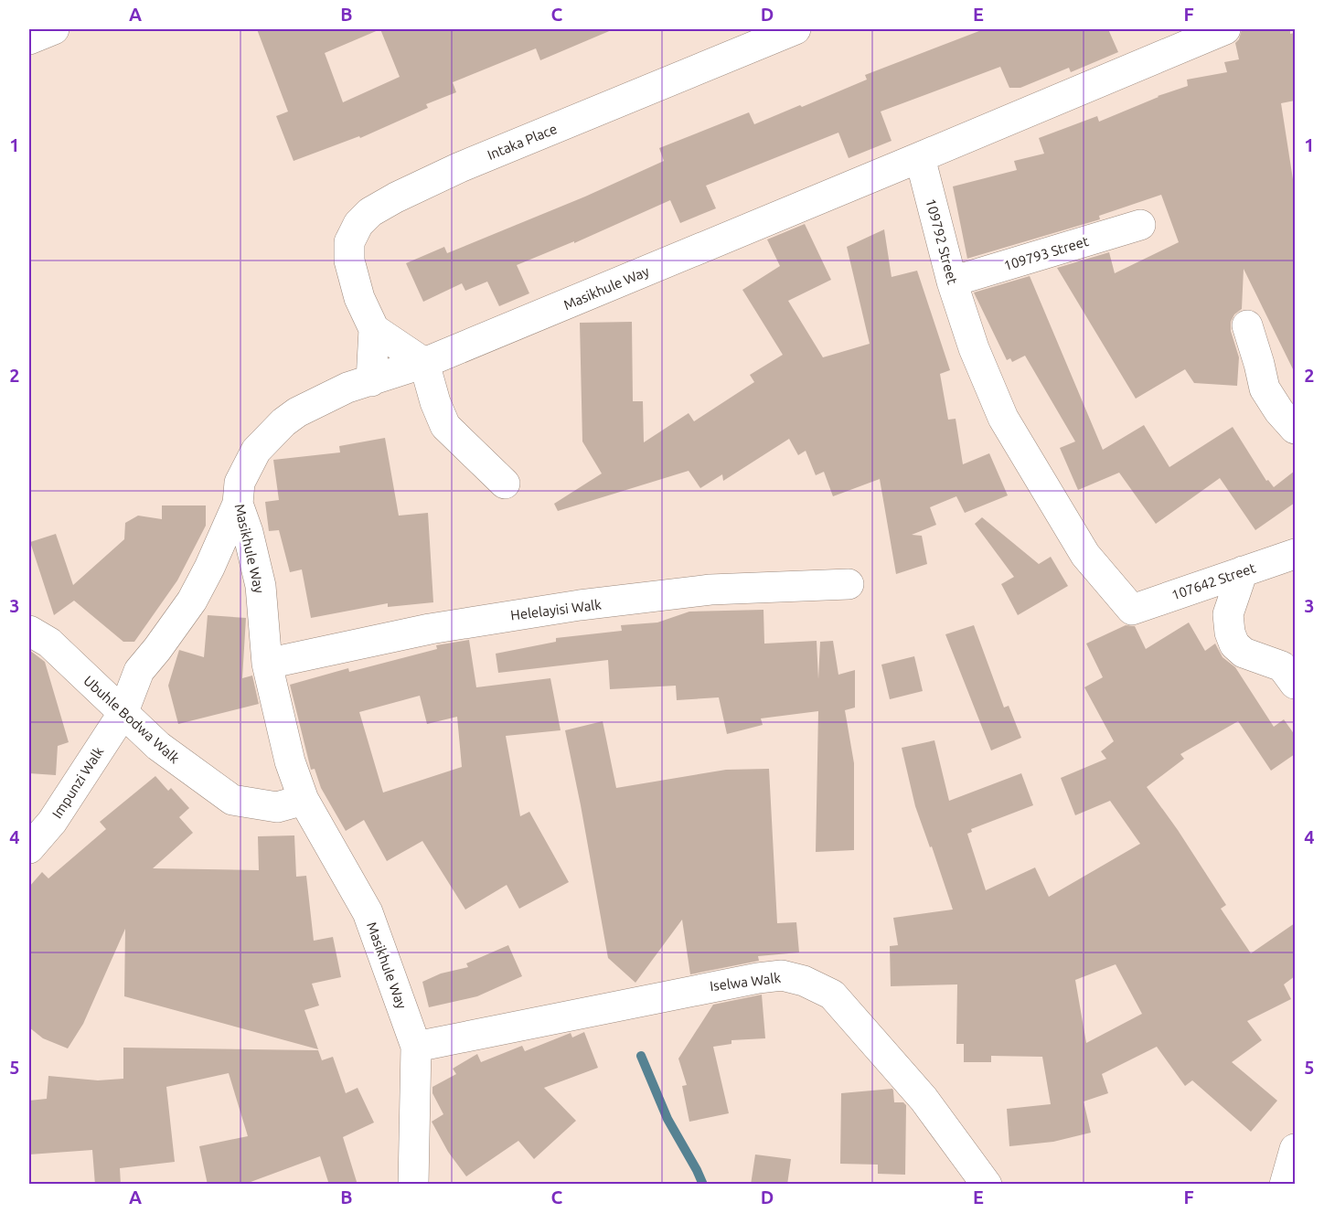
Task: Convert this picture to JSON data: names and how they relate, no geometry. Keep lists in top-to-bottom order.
{
  "streets": {
    "street": [
      "Intaka Place",
      "109792 Street",
      "109793 Street",
      "Masikhule Way",
      "107642 Street",
      "Helelayisi Walk",
      "Ubuhle Bodwa Walk",
      "Impunzi Walk",
      "Iselwa Walk"
    ]
  },
  "crossings": [
    ["Intaka Place", "Masikhule Way"],
    ["109792 Street", "109793 Street"],
    ["109792 Street", "Masikhule Way"],
    ["109792 Street", "107642 Street"],
    ["Masikhule Way", "Helelayisi Walk"],
    ["Masikhule Way", "Ubuhle Bodwa Walk"],
    ["Masikhule Way", "Impunzi Walk"],
    ["Masikhule Way", "Iselwa Walk"],
    ["Ubuhle Bodwa Walk", "Impunzi Walk"]
  ],
  "grid": {
    "columns": [
      "A",
      "B",
      "C",
      "D",
      "E",
      "F"
    ],
    "rows": [
      "1",
      "2",
      "3",
      "4",
      "5"
    ]
  }
}
